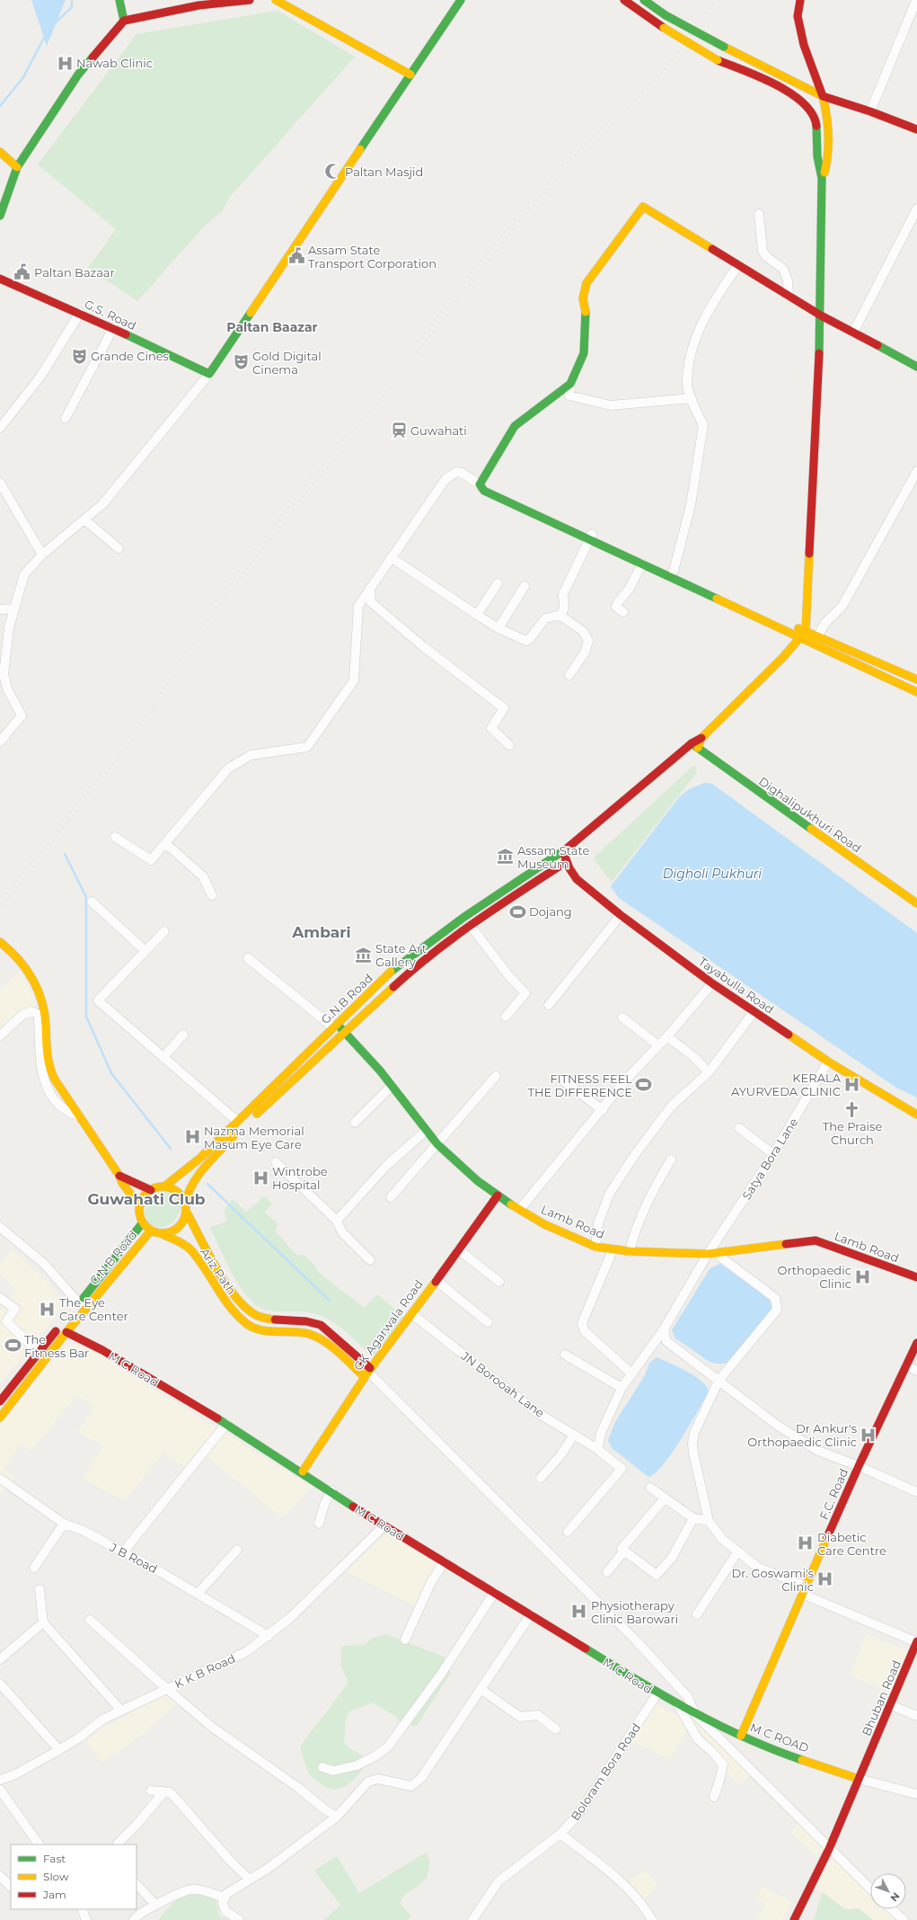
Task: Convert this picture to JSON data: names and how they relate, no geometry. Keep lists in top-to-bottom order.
{
  "streets": {
    "main road": [
      "G.S. Road",
      "Dighalipukhuri Road",
      "Tayabulla Road",
      "G.N.B Road",
      "Lamb Road",
      "Ariz Path",
      "CK Agarwala Road",
      "M C Road",
      "F.C. Road",
      "Bhuban Road",
      "M C ROAD"
    ],
    "street": [
      "Satya Bora Lane",
      "JN Borooah Lane",
      "J B Road",
      "K K B Road",
      "Boloram Bora Road"
    ]
  },
  "crossings": [
    ["Dighalipukhuri Road", "G.N.B Road"],
    ["Tayabulla Road", "G.N.B Road"],
    ["Tayabulla Road", "Satya Bora Lane"],
    ["G.N.B Road", "Lamb Road"],
    ["G.N.B Road", "Ariz Path"],
    ["G.N.B Road", "M C Road"],
    ["Satya Bora Lane", "Lamb Road"],
    ["Satya Bora Lane", "JN Borooah Lane"],
    ["Lamb Road", "CK Agarwala Road"],
    ["Ariz Path", "CK Agarwala Road"],
    ["CK Agarwala Road", "M C Road"],
    ["CK Agarwala Road", "JN Borooah Lane"],
    ["M C Road", "K K B Road"],
    ["M C Road", "M C ROAD"],
    ["M C Road", "Boloram Bora Road"],
    ["F.C. Road", "M C ROAD"],
    ["J B Road", "K K B Road"],
    ["Bhuban Road", "M C ROAD"]
  ],
  "districts": ["Paltan Baazar", "Ambari", "Guwahati Club"],
  "water": ["Digholi Pukhuri"],
  "places": {
    "hospital": [
      "Nawab Clinic",
      "KERALA AYURVEDA CLINIC",
      "Nazma Memorial Masum Eye Care",
      "Wintrobe Hospital",
      "Orthopaedic Clinic",
      "The Eye Care Center",
      "Dr Ankur's Orthopaedic Clinic",
      "Diabetic Care Centre",
      "Dr. Goswami's Clinic",
      "Physiotherapy Clinic Barowari"
    ],
    "mosque": ["Paltan Masjid"],
    "public building": ["Assam State Transport Corporation", "Paltan Bazaar"],
    "theatre": ["Grande Cines", "Gold Digital Cinema"],
    "station": ["Guwahati"],
    "museum": ["Assam State Museum", "State Art Gallery"],
    "sports": ["Dojang", "FITNESS FEEL THE DIFFERENCE", "The Fitness Bar"],
    "church": ["The Praise Church"]
  },
  "legend": ["Fast", "Slow", "Jam"],
  "north": "bottom right"
}
